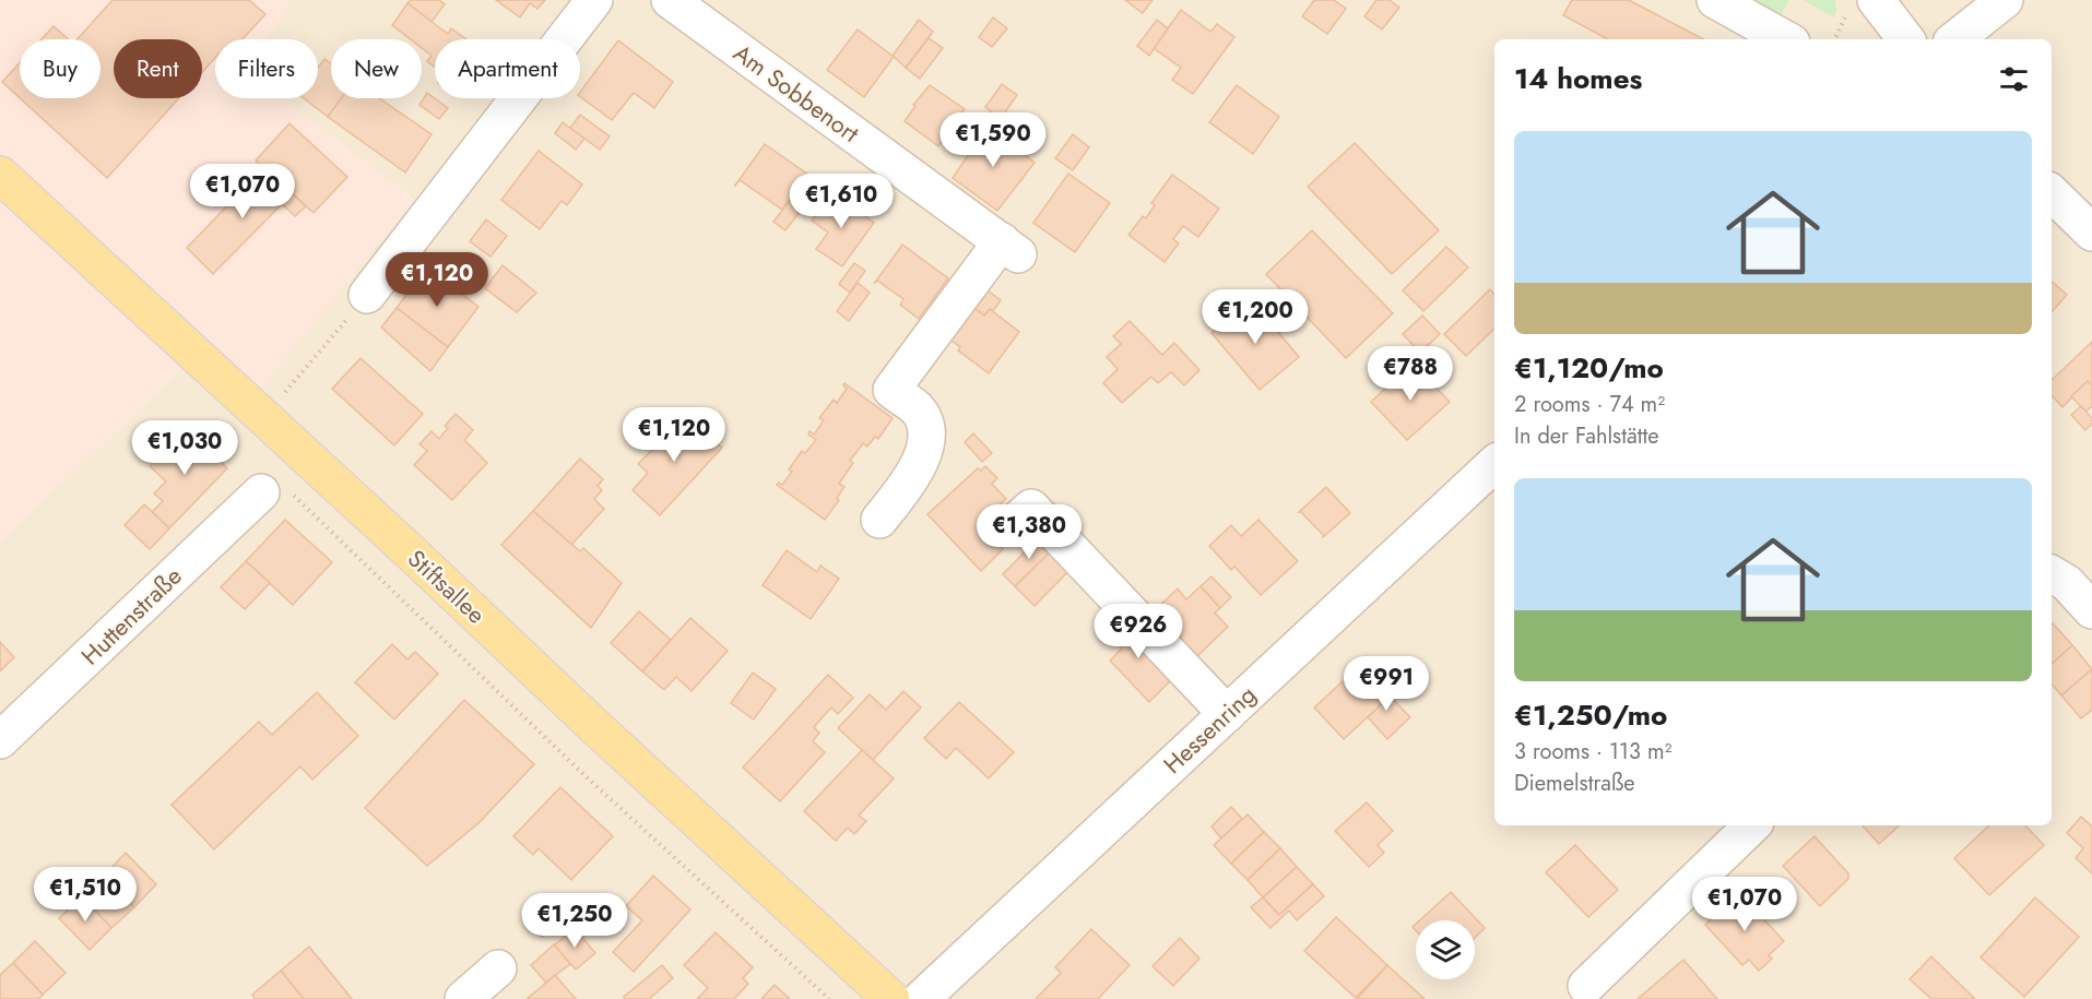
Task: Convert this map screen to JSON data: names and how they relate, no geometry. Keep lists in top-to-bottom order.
{
  "streets": {
    "main road": ["Stiftsallee"],
    "street": ["Am Sobbenort", "Huttenstraße", "Hessenring"]
  },
  "page": {
    "chip": [
      "Buy",
      "Rent",
      "Filters",
      "New",
      "Apartment"
    ],
    "heading": "14 homes",
    "price": [
      "€1,590",
      "€1,070",
      "€1,610",
      "€1,120",
      "€1,200",
      "€788",
      "€1,120",
      "€1,030",
      "€1,380",
      "€926",
      "€991",
      "€1,510",
      "€1,070",
      "€1,250"
    ],
    "list": [
      {
        "name": "€1,120/mo",
        "note": "2 rooms · 74 m² · In der Fahlstätte"
      },
      {
        "name": "€1,250/mo",
        "note": "3 rooms · 113 m² · Diemelstraße"
      }
    ]
  }
}
